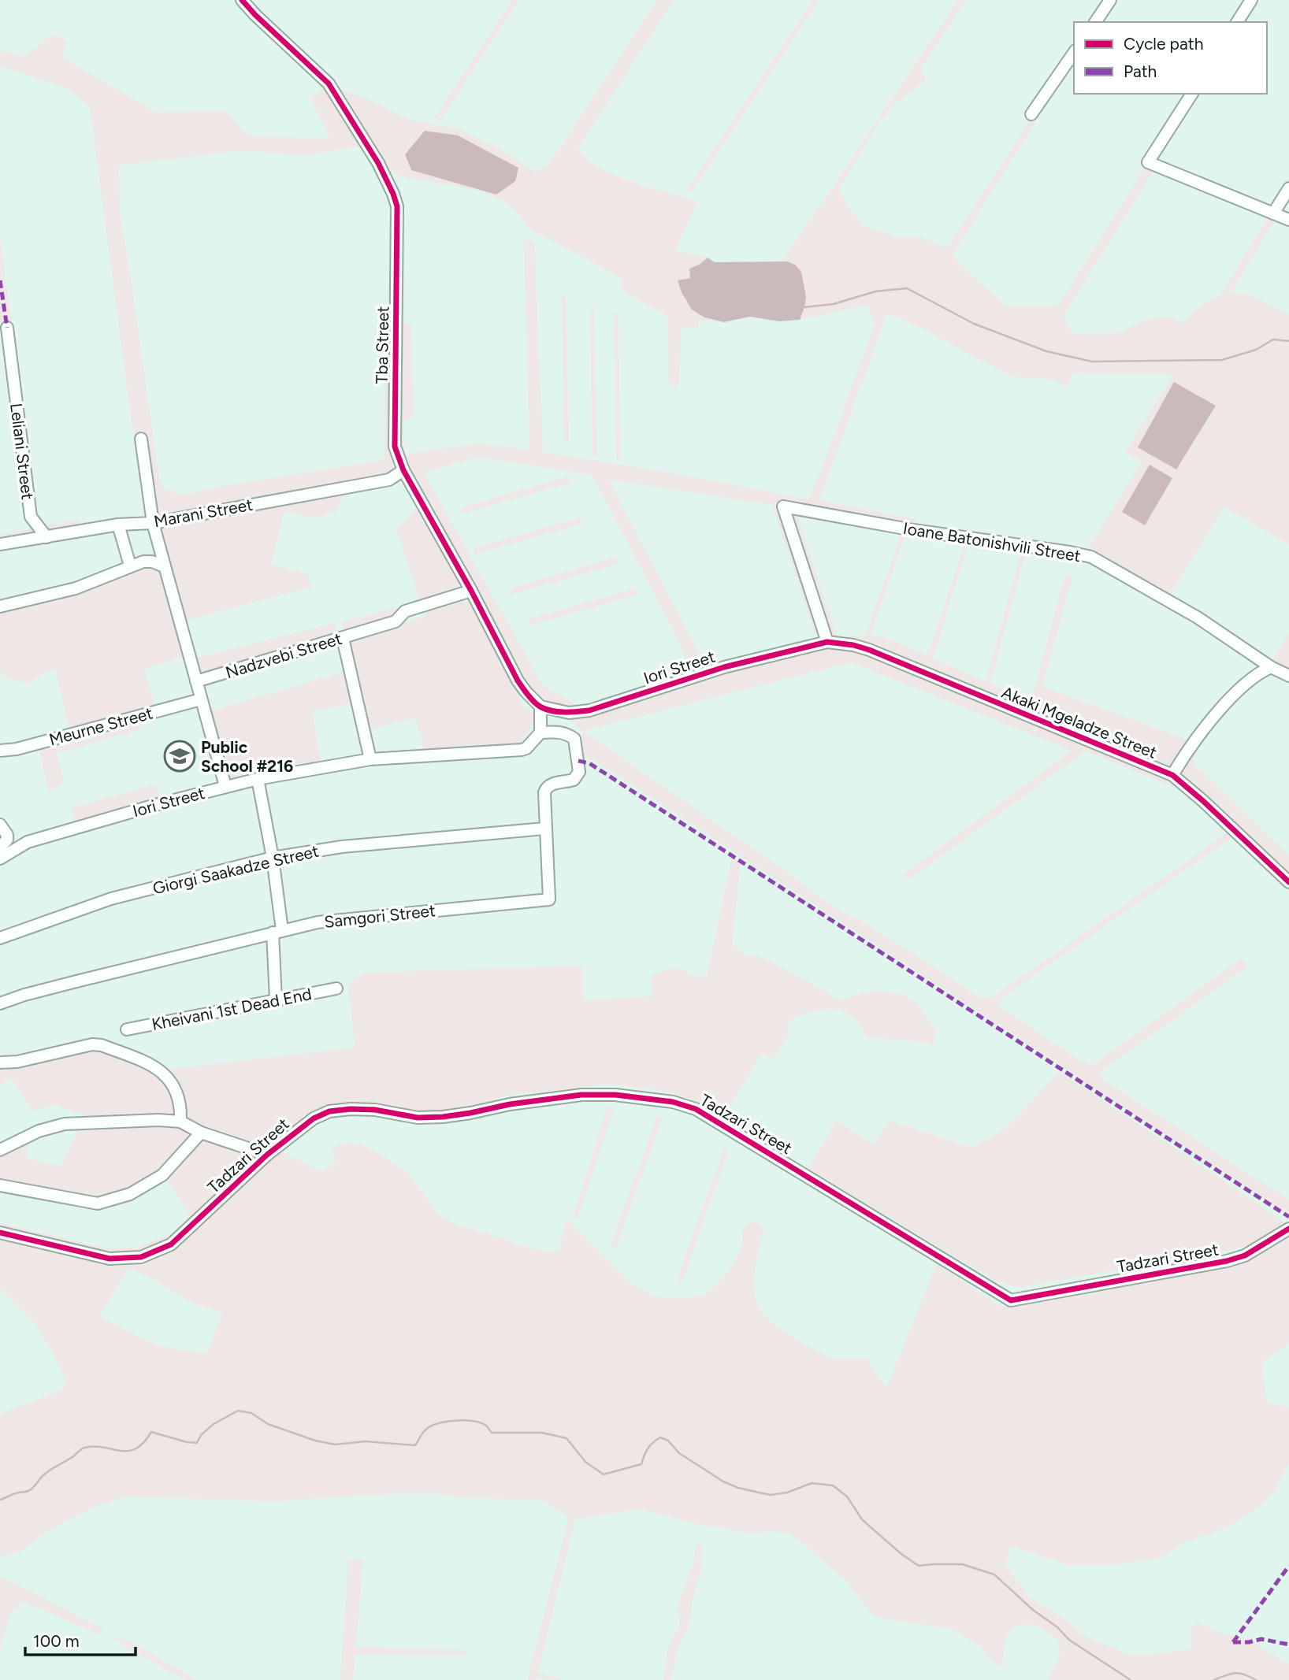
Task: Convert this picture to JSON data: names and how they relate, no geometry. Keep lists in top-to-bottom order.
{
  "streets": {
    "street": [
      "Tba Street",
      "Leliani Street",
      "Marani Street",
      "Ioane Batonishvili Street",
      "Nadzvebi Street",
      "Iori Street",
      "Akaki Mgeladze Street",
      "Meurne Street",
      "Giorgi Saakadze Street",
      "Samgori Street",
      "Kheivani 1st Dead End",
      "Tadzari Street"
    ]
  },
  "crossings": [
    ["Tba Street", "Marani Street"],
    ["Tba Street", "Nadzvebi Street"],
    ["Tba Street", "Iori Street"],
    ["Leliani Street", "Marani Street"],
    ["Ioane Batonishvili Street", "Iori Street"],
    ["Ioane Batonishvili Street", "Akaki Mgeladze Street"],
    ["Iori Street", "Akaki Mgeladze Street"],
    ["Iori Street", "Samgori Street"],
    ["Giorgi Saakadze Street", "Samgori Street"]
  ],
  "places": {
    "school or university": ["Public School #216"]
  },
  "legend": ["Cycle path", "Path"],
  "scale_bar": "100 m"
}
